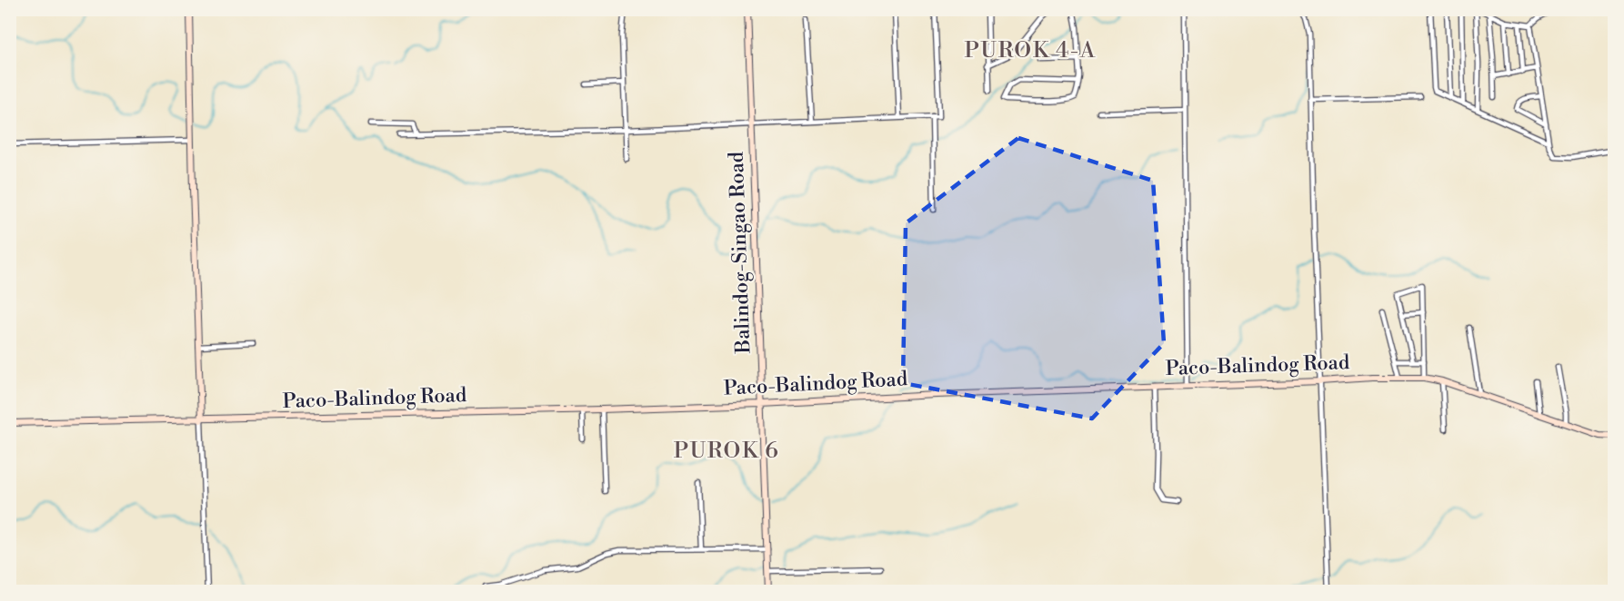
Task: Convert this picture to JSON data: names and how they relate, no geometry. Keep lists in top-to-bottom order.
{
  "streets": {
    "street": ["Balindog-Singao Road", "Paco-Balindog Road"]
  },
  "crossings": [
    ["Balindog-Singao Road", "Paco-Balindog Road"]
  ],
  "districts": ["PUROK 4-A", "PUROK 6"]
}
